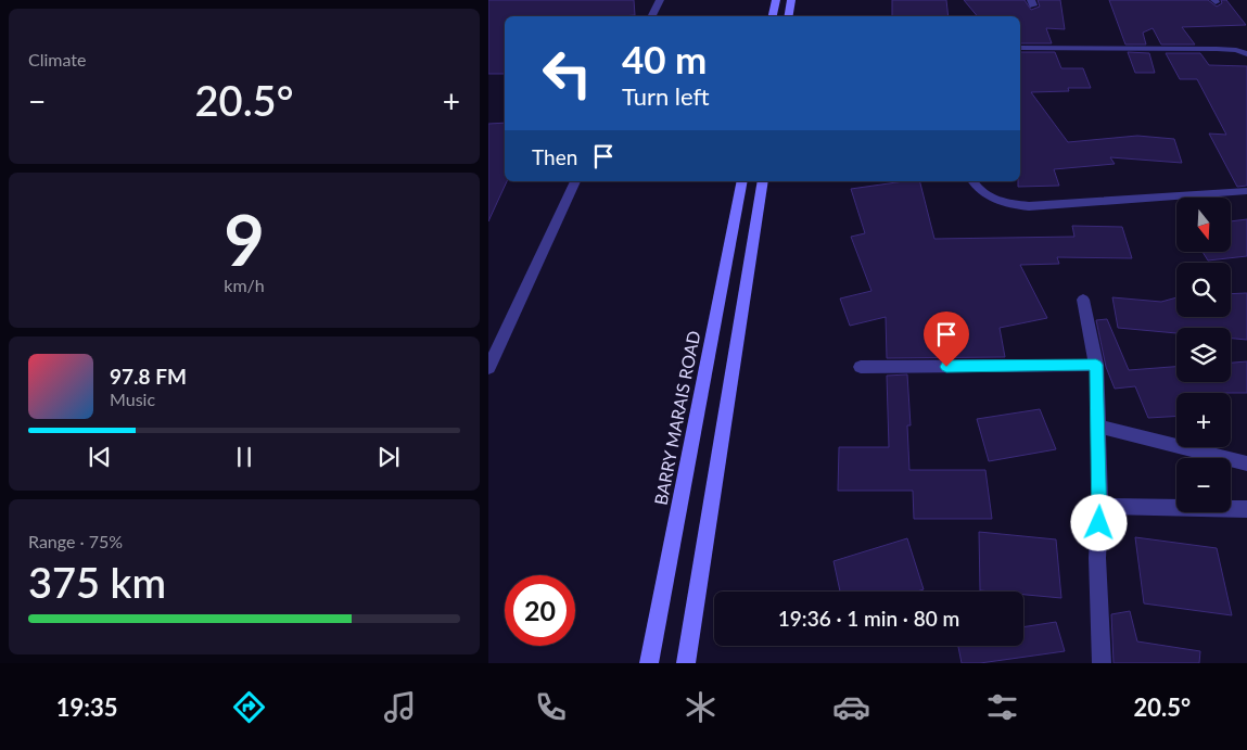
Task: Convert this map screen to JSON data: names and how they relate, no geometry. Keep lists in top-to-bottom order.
{
  "streets": {
    "main road": ["BARRY MARAIS ROAD"]
  },
  "north": "bottom",
  "page": {
    "tile": [
      "Climate",
      ["9", "km/h"],
      ["Range · 75%", "375 km"]
    ],
    "turn": ["40 m", "Turn left"],
    "heat": ["−", "20.5°", "+"],
    "then": "Then",
    "map_buttons": ["+", "−"],
    "song": ["97.8 FM", "Music"],
    "limit": "20",
    "trip": "19:36 · 1 min · 80 m",
    "tabs": ["19:35", "20.5°"]
  }
}
